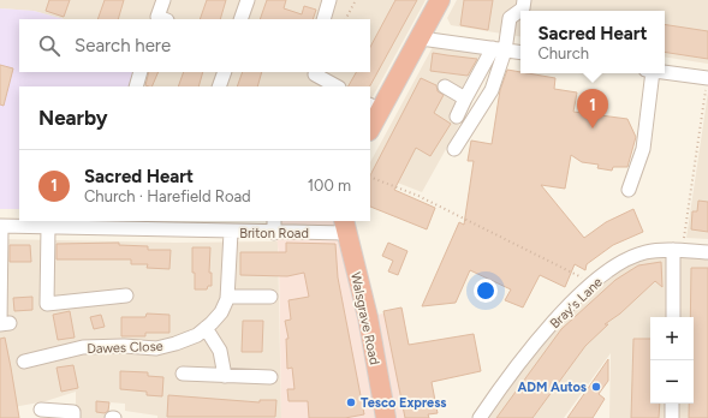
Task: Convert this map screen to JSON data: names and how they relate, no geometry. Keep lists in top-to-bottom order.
{
  "streets": {
    "highway": ["Walsgrave Road"],
    "street": ["Briton Road", "Bray's Lane", "Dawes Close"]
  },
  "crossings": [
    ["Briton Road", "Walsgrave Road"],
    ["Briton Road", "Dawes Close"]
  ],
  "places": ["ADM Autos", "Tesco Express"],
  "page": {
    "popup": ["Sacred Heart", "Church"],
    "search": "Search here",
    "heading": "Nearby",
    "pins": "1",
    "list": [
      {
        "mark": "1",
        "name": "Sacred Heart",
        "note": "Church · Harefield Road",
        "value": "100 m"
      }
    ],
    "map_buttons": ["+", "−"]
  }
}
